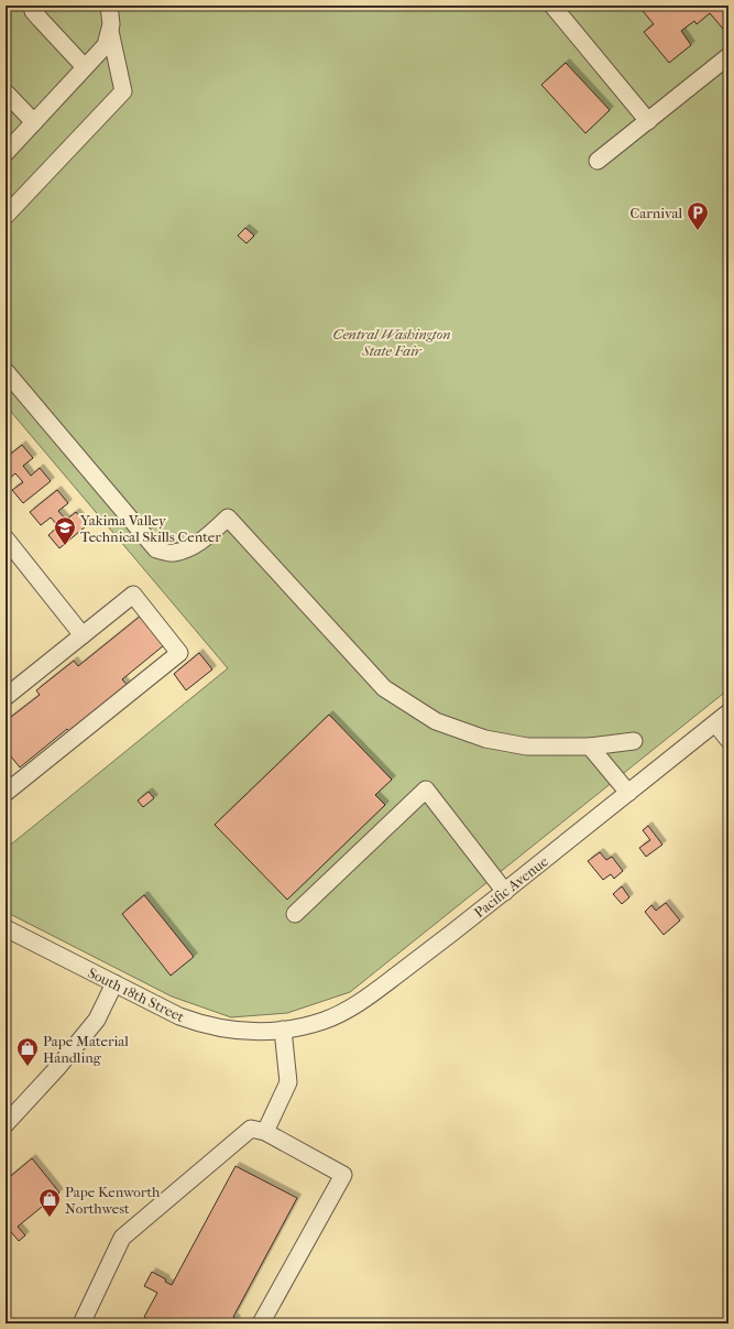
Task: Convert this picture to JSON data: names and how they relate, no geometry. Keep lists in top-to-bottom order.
{
  "streets": {
    "street": ["Pacific Avenue", "South 18th Street"]
  },
  "crossings": [
    ["Pacific Avenue", "South 18th Street"]
  ],
  "parks": ["Central Washington State Fair"],
  "places": {
    "parking": ["Carnival"],
    "school or university": ["Yakima Valley Technical Skills Center"],
    "shop": ["Pape Material Handling", "Pape Kenworth Northwest"]
  }
}
